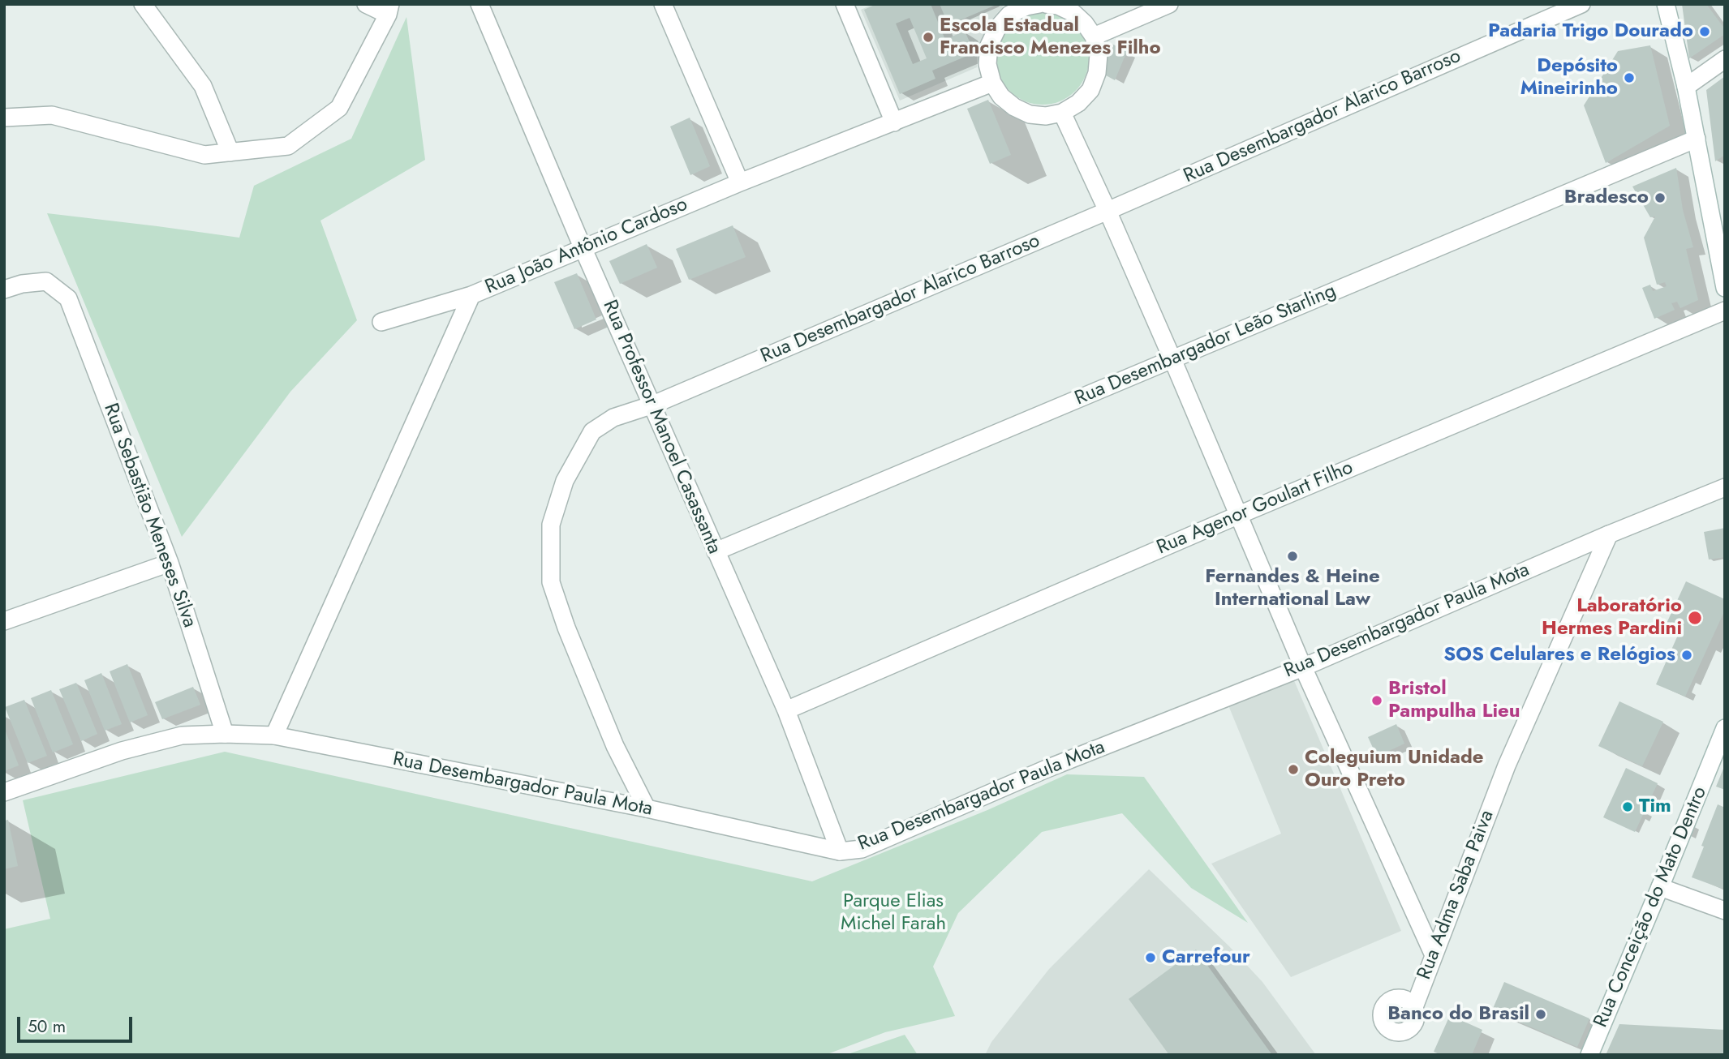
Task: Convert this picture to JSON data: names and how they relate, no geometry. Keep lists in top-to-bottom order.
{
  "streets": {
    "street": [
      "Rua Desembargador Alarico Barroso",
      "Rua João Antônio Cardoso",
      "Rua Desembargador Leão Starling",
      "Rua Professor Manoel Casassanta",
      "Rua Agenor Goulart Filho",
      "Rua Sebastião Meneses Silva",
      "Rua Desembargador Paula Mota",
      "Rua Adma Saba Paiva",
      "Rua Conceição do Mato Dentro"
    ]
  },
  "crossings": [
    ["Rua Desembargador Alarico Barroso", "Rua Professor Manoel Casassanta"],
    ["Rua Desembargador Alarico Barroso", "Rua Desembargador Paula Mota"],
    ["Rua João Antônio Cardoso", "Rua Professor Manoel Casassanta"],
    ["Rua João Antônio Cardoso", "Rua Desembargador Paula Mota"],
    ["Rua Desembargador Leão Starling", "Rua Professor Manoel Casassanta"],
    ["Rua Professor Manoel Casassanta", "Rua Agenor Goulart Filho"],
    ["Rua Professor Manoel Casassanta", "Rua Desembargador Paula Mota"],
    ["Rua Sebastião Meneses Silva", "Rua Desembargador Paula Mota"],
    ["Rua Desembargador Paula Mota", "Rua Adma Saba Paiva"]
  ],
  "parks": ["Parque Elias Michel Farah"],
  "places": [
    "Padaria Trigo Dourado",
    "Escola Estadual Francisco Menezes Filho",
    "Depósito Mineirinho",
    "Bradesco",
    "Fernandes & Heine International Law",
    "Laboratório Hermes Pardini",
    "SOS Celulares e Relógios",
    "Bristol Pampulha Lieu",
    "Coleguium Unidade Ouro Preto",
    "Tim",
    "Carrefour",
    "Banco do Brasil"
  ],
  "scale_bar": "50 m"
}
